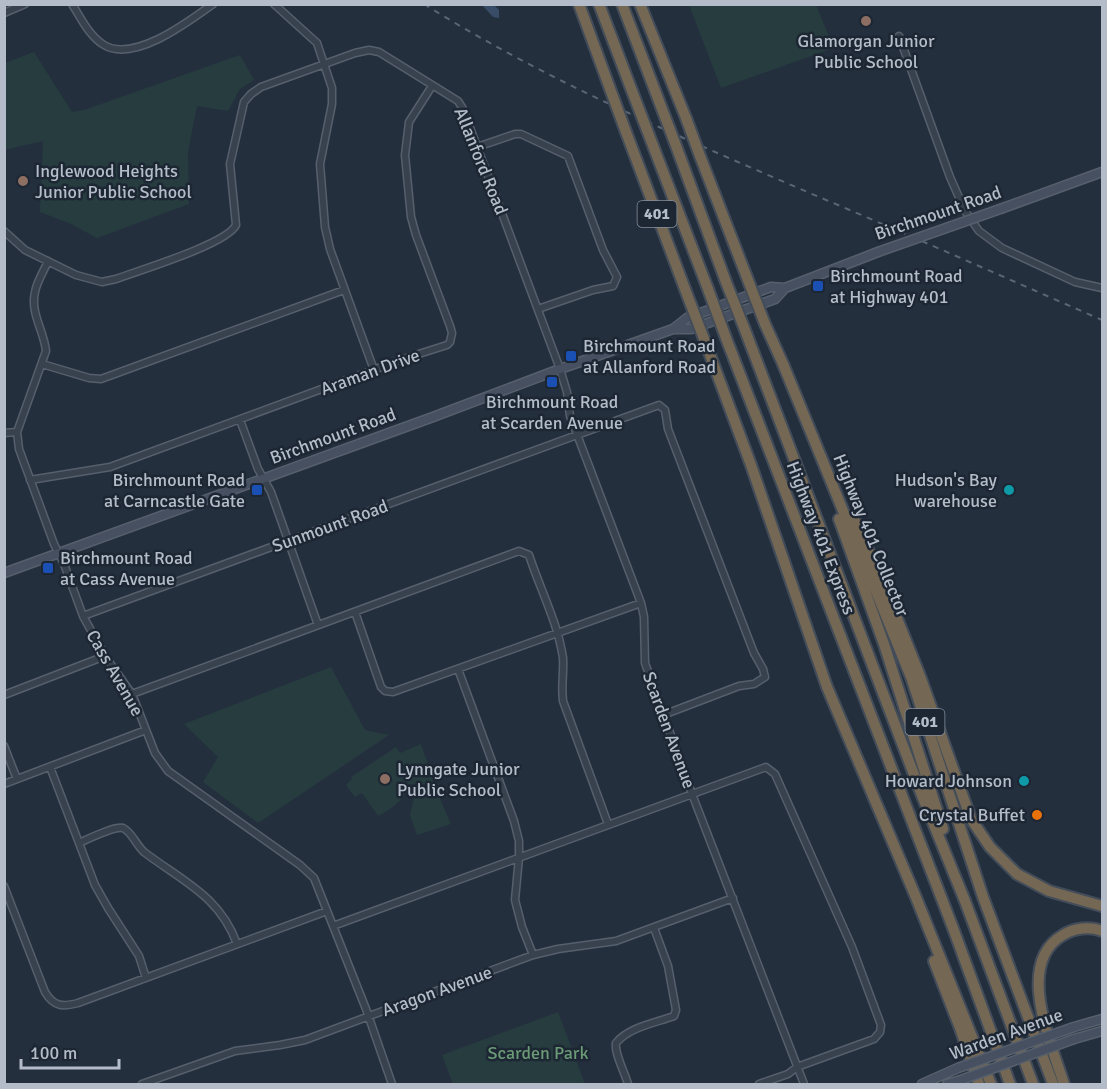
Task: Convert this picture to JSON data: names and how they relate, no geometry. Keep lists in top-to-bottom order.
{
  "streets": {
    "highway": ["401", "Highway 401 Collector", "Highway 401 Express"],
    "main road": ["Birchmount Road", "Warden Avenue"],
    "street": [
      "Allanford Road",
      "Araman Drive",
      "Sunmount Road",
      "Cass Avenue",
      "Scarden Avenue",
      "Aragon Avenue"
    ]
  },
  "crossings": [
    ["Allanford Road", "Birchmount Road"],
    ["Allanford Road", "Araman Drive"],
    ["Allanford Road", "Scarden Avenue"],
    ["Birchmount Road", "Cass Avenue"],
    ["Birchmount Road", "Scarden Avenue"],
    ["Araman Drive", "Cass Avenue"],
    ["Sunmount Road", "Cass Avenue"],
    ["Sunmount Road", "Scarden Avenue"],
    ["Cass Avenue", "Aragon Avenue"],
    ["Scarden Avenue", "Aragon Avenue"]
  ],
  "parks": ["Scarden Park"],
  "places": {
    "other": [
      "Glamorgan Junior Public School",
      "Inglewood Heights Junior Public School",
      "Hudson's Bay warehouse",
      "Lynngate Junior Public School",
      "Howard Johnson",
      "Crystal Buffet"
    ],
    "transit": [
      "Birchmount Road at Highway 401",
      "Birchmount Road at Allanford Road",
      "Birchmount Road at Scarden Avenue",
      "Birchmount Road at Carncastle Gate",
      "Birchmount Road at Cass Avenue"
    ]
  },
  "scale_bar": "100 m"
}
